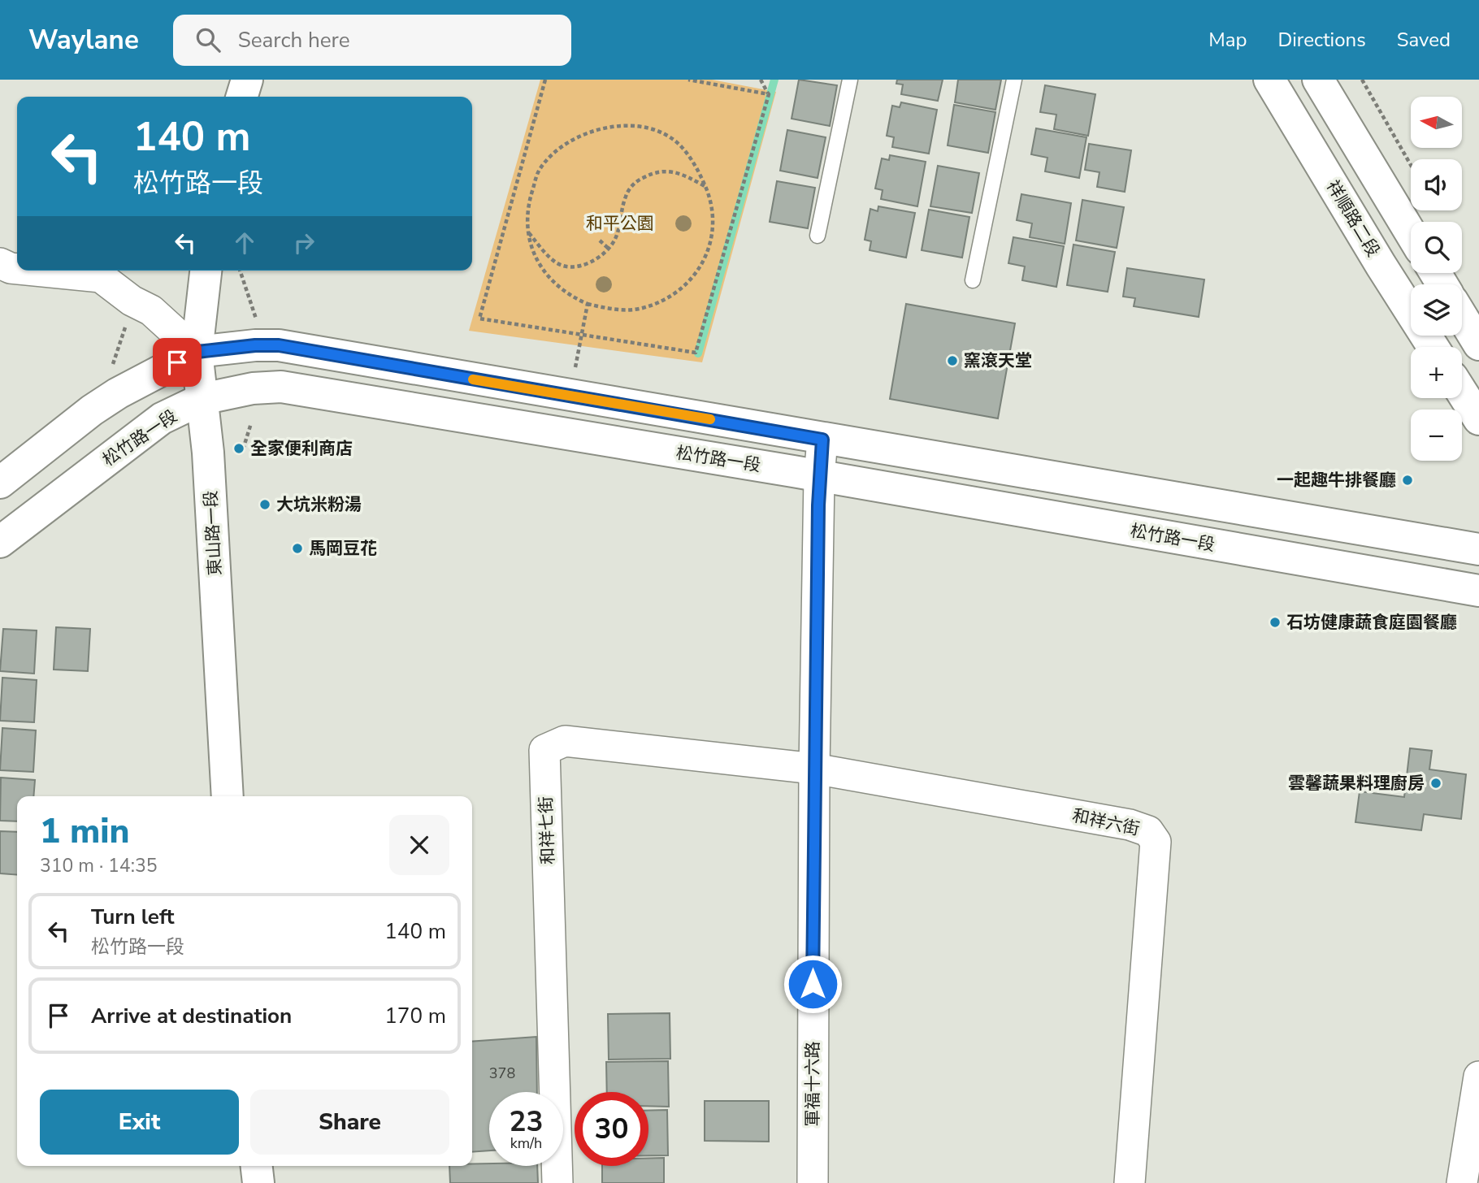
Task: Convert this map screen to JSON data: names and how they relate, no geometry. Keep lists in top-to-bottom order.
{
  "streets": {
    "street": [
      "祥順路二段",
      "松竹路一段",
      "東山路一段",
      "和祥六街",
      "和祥七街",
      "軍福十六路"
    ]
  },
  "crossings": [
    ["松竹路一段", "東山路一段"],
    ["松竹路一段", "軍福十六路"],
    ["和祥六街", "和祥七街"],
    ["和祥六街", "軍福十六路"],
    ["和祥七街", "軍福十六路"]
  ],
  "parks": ["和平公園"],
  "places": [
    "窯滾天堂",
    "全家便利商店",
    "一起趣牛排餐廳",
    "大坑米粉湯",
    "馬岡豆花",
    "石坊健康蔬食庭園餐廳",
    "雲馨蔬果料理廚房"
  ],
  "house_numbers": ["378"],
  "north": "left",
  "page": {
    "header": "Waylane",
    "search": "Search here",
    "nav": ["Map", "Directions", "Saved"],
    "map_buttons": ["+", "−"],
    "turn": ["140 m", "松竹路一段"],
    "heading": ["1 min", "310 m · 14:35"],
    "list": [
      {
        "name": "Turn left",
        "note": "松竹路一段",
        "value": "140 m"
      },
      {
        "name": "Arrive at destination",
        "value": "170 m"
      }
    ],
    "buttons": ["Exit", "Share"],
    "speed": "23 km/h",
    "limit": "30"
  }
}
